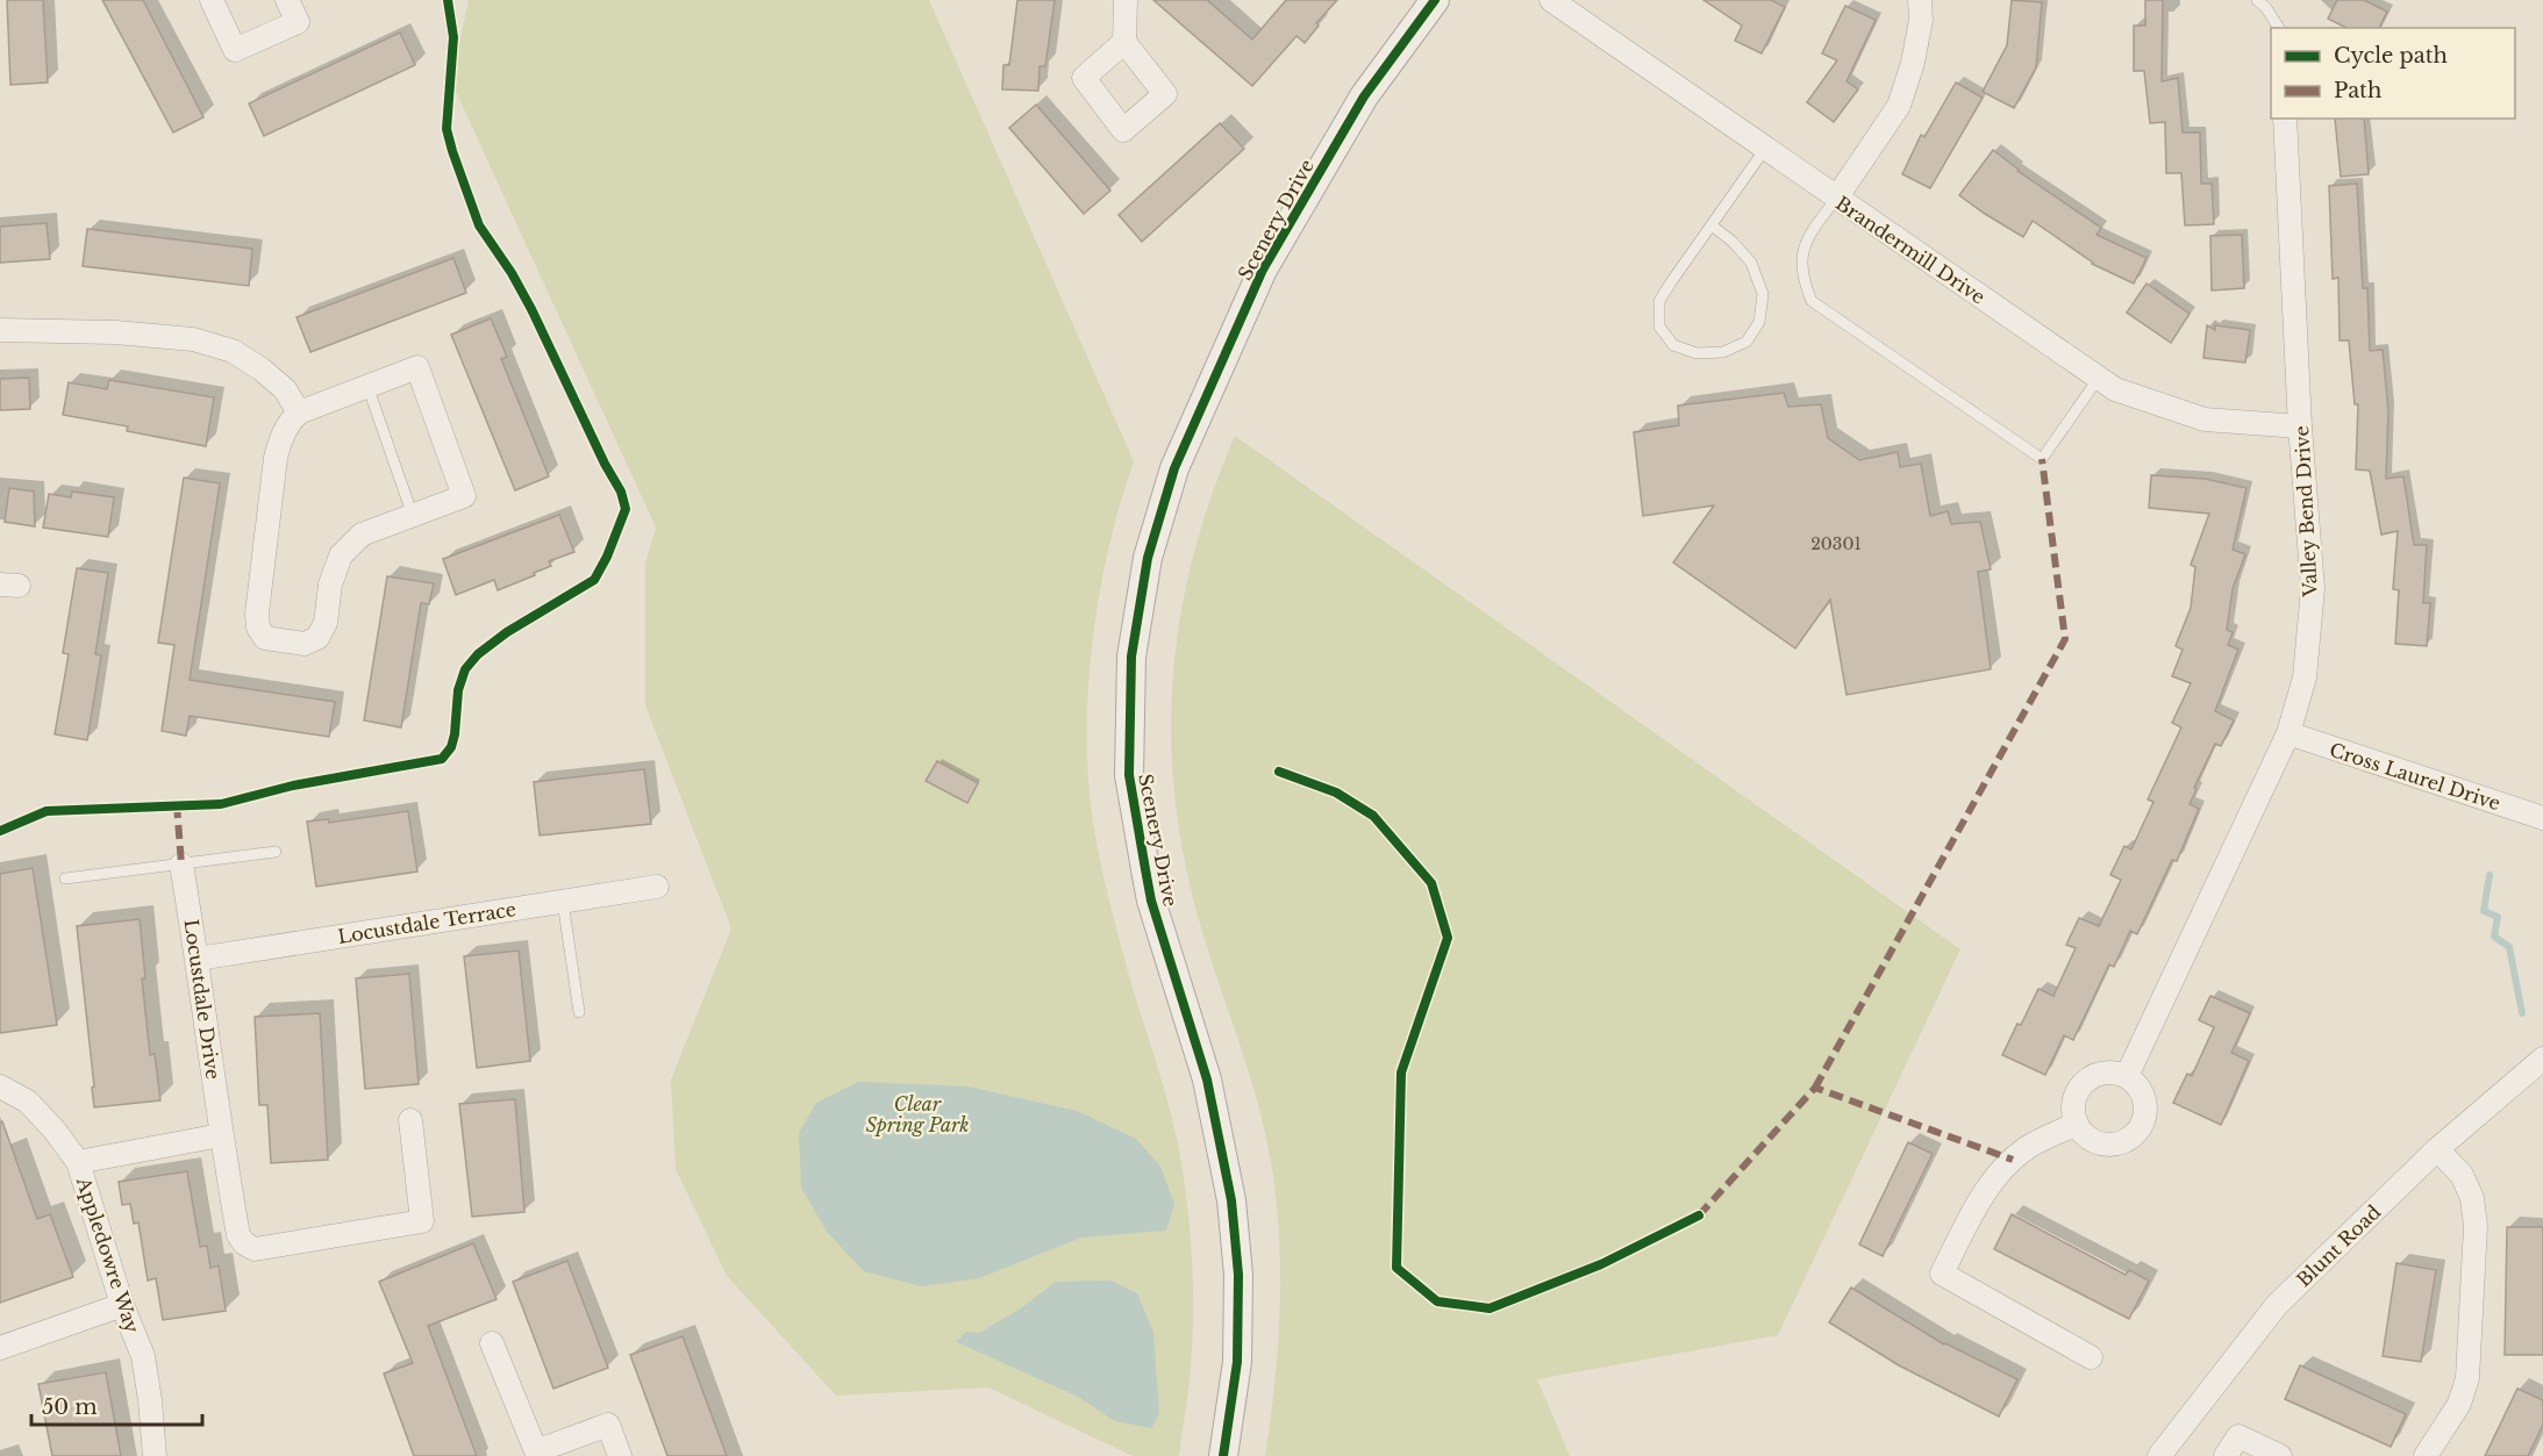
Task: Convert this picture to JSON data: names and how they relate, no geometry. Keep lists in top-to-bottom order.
{
  "streets": {
    "street": [
      "Scenery Drive",
      "Brandermill Drive",
      "Valley Bend Drive",
      "Cross Laurel Drive",
      "Locustdale Terrace",
      "Locustdale Drive",
      "Blunt Road",
      "Appledowre Way"
    ]
  },
  "crossings": [
    ["Brandermill Drive", "Valley Bend Drive"],
    ["Valley Bend Drive", "Cross Laurel Drive"],
    ["Locustdale Terrace", "Locustdale Drive"]
  ],
  "parks": ["Clear Spring Park"],
  "house_numbers": ["20301"],
  "legend": ["Cycle path", "Path"],
  "scale_bar": "50 m"
}
